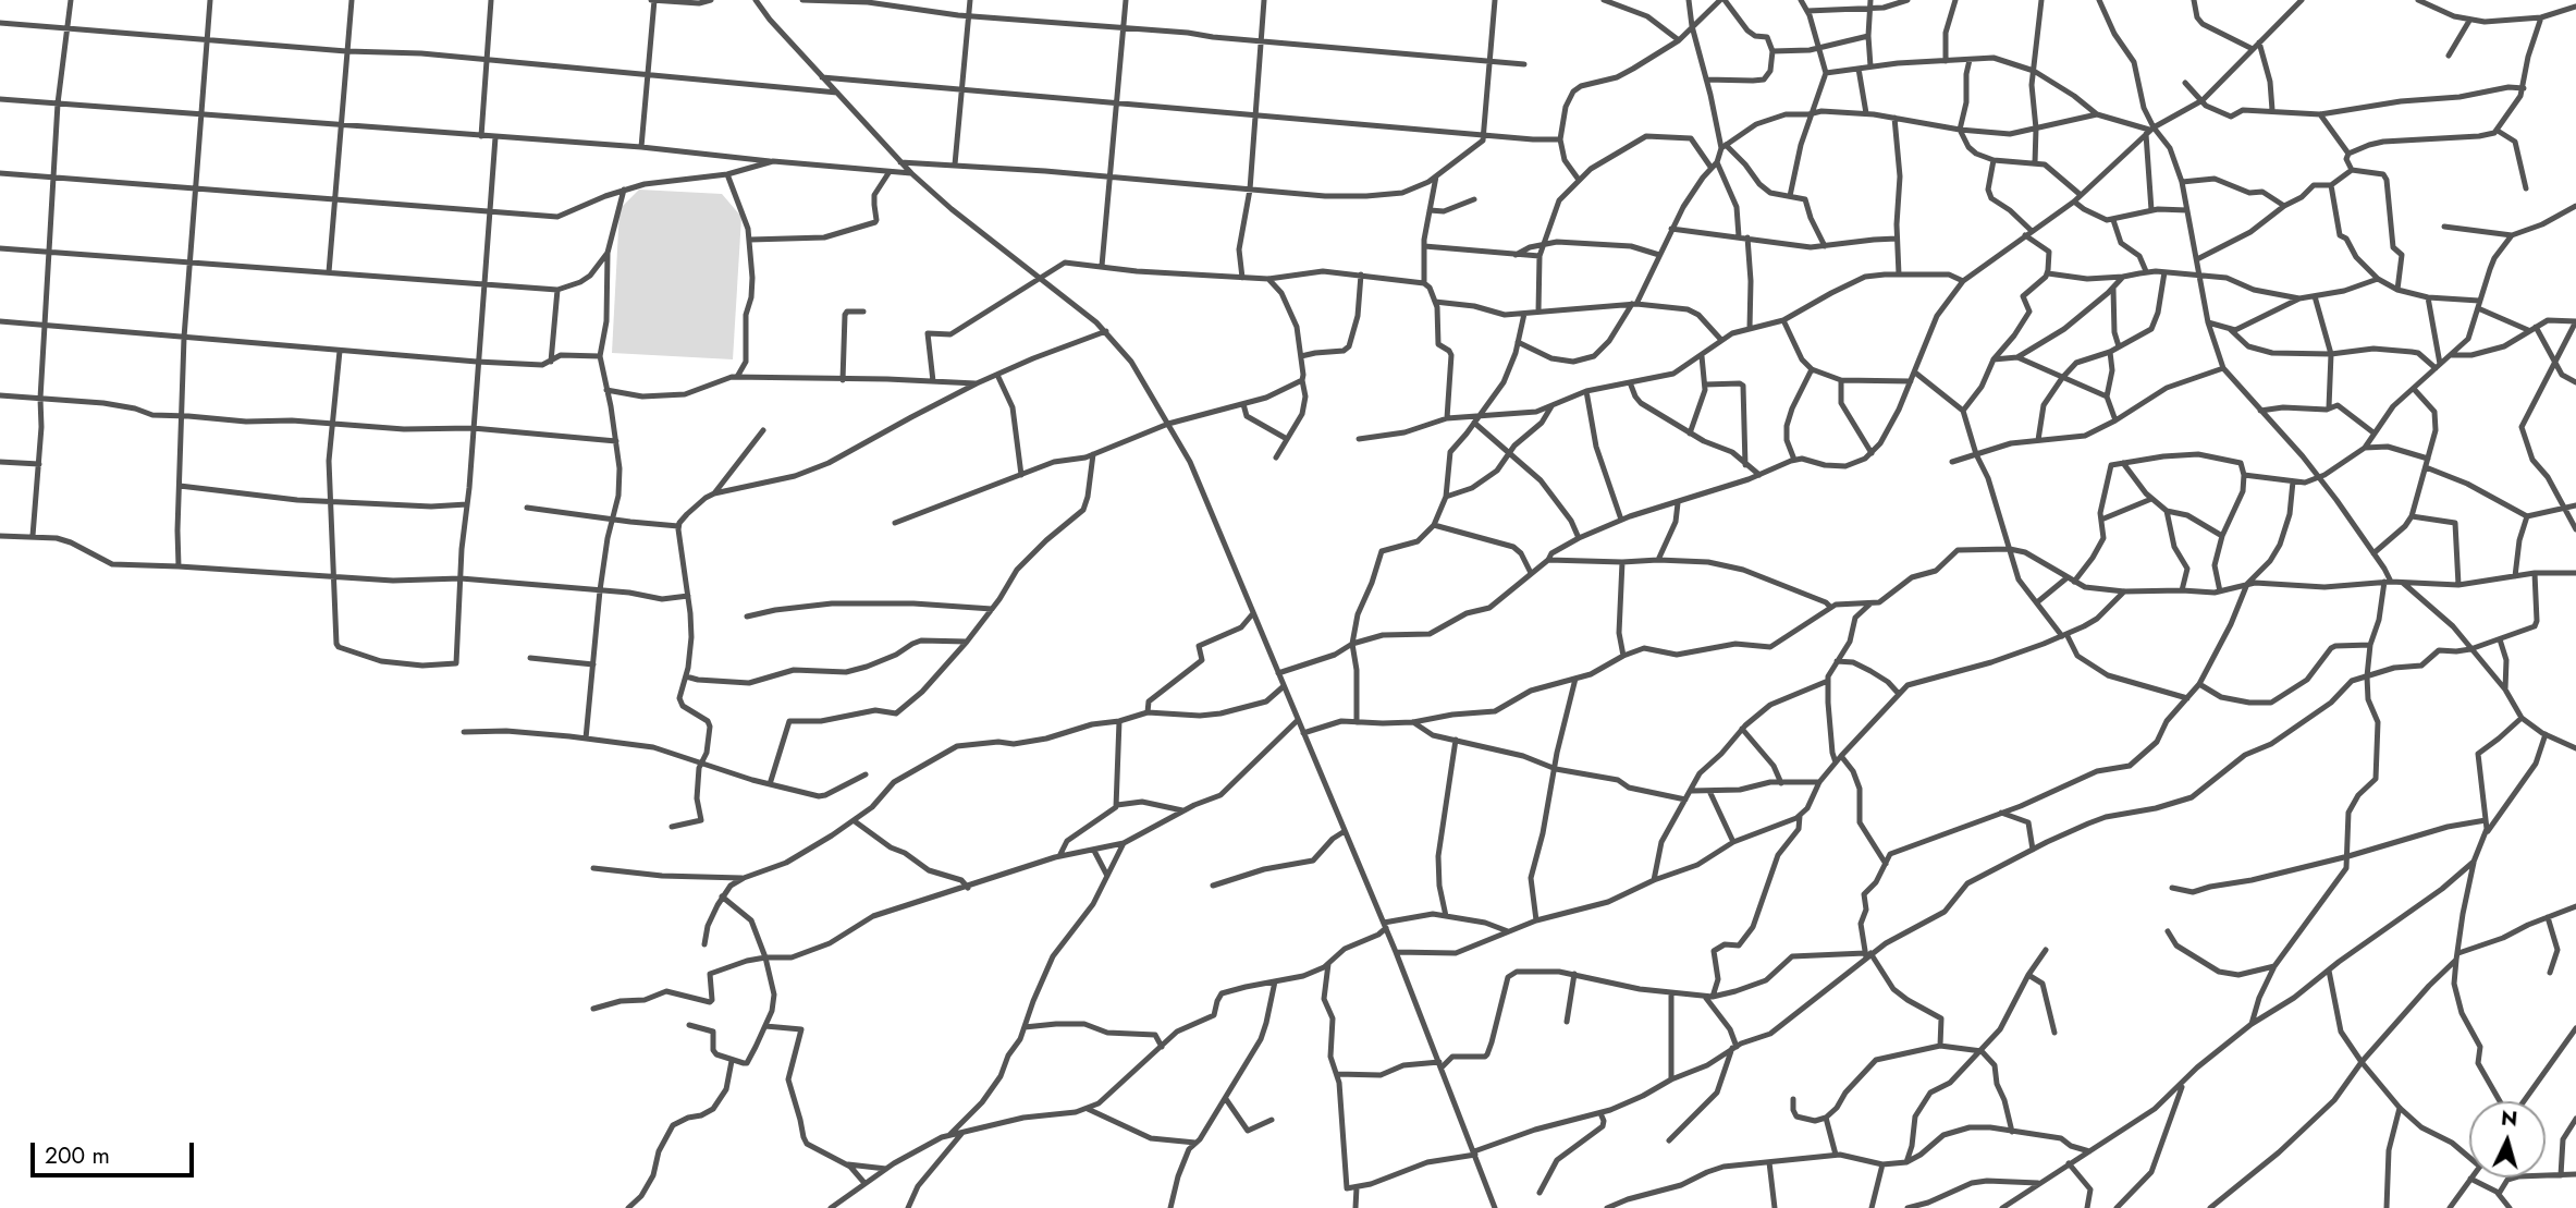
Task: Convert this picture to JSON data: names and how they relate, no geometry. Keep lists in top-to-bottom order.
{
  "scale_bar": "200 m",
  "north": "top"
}
